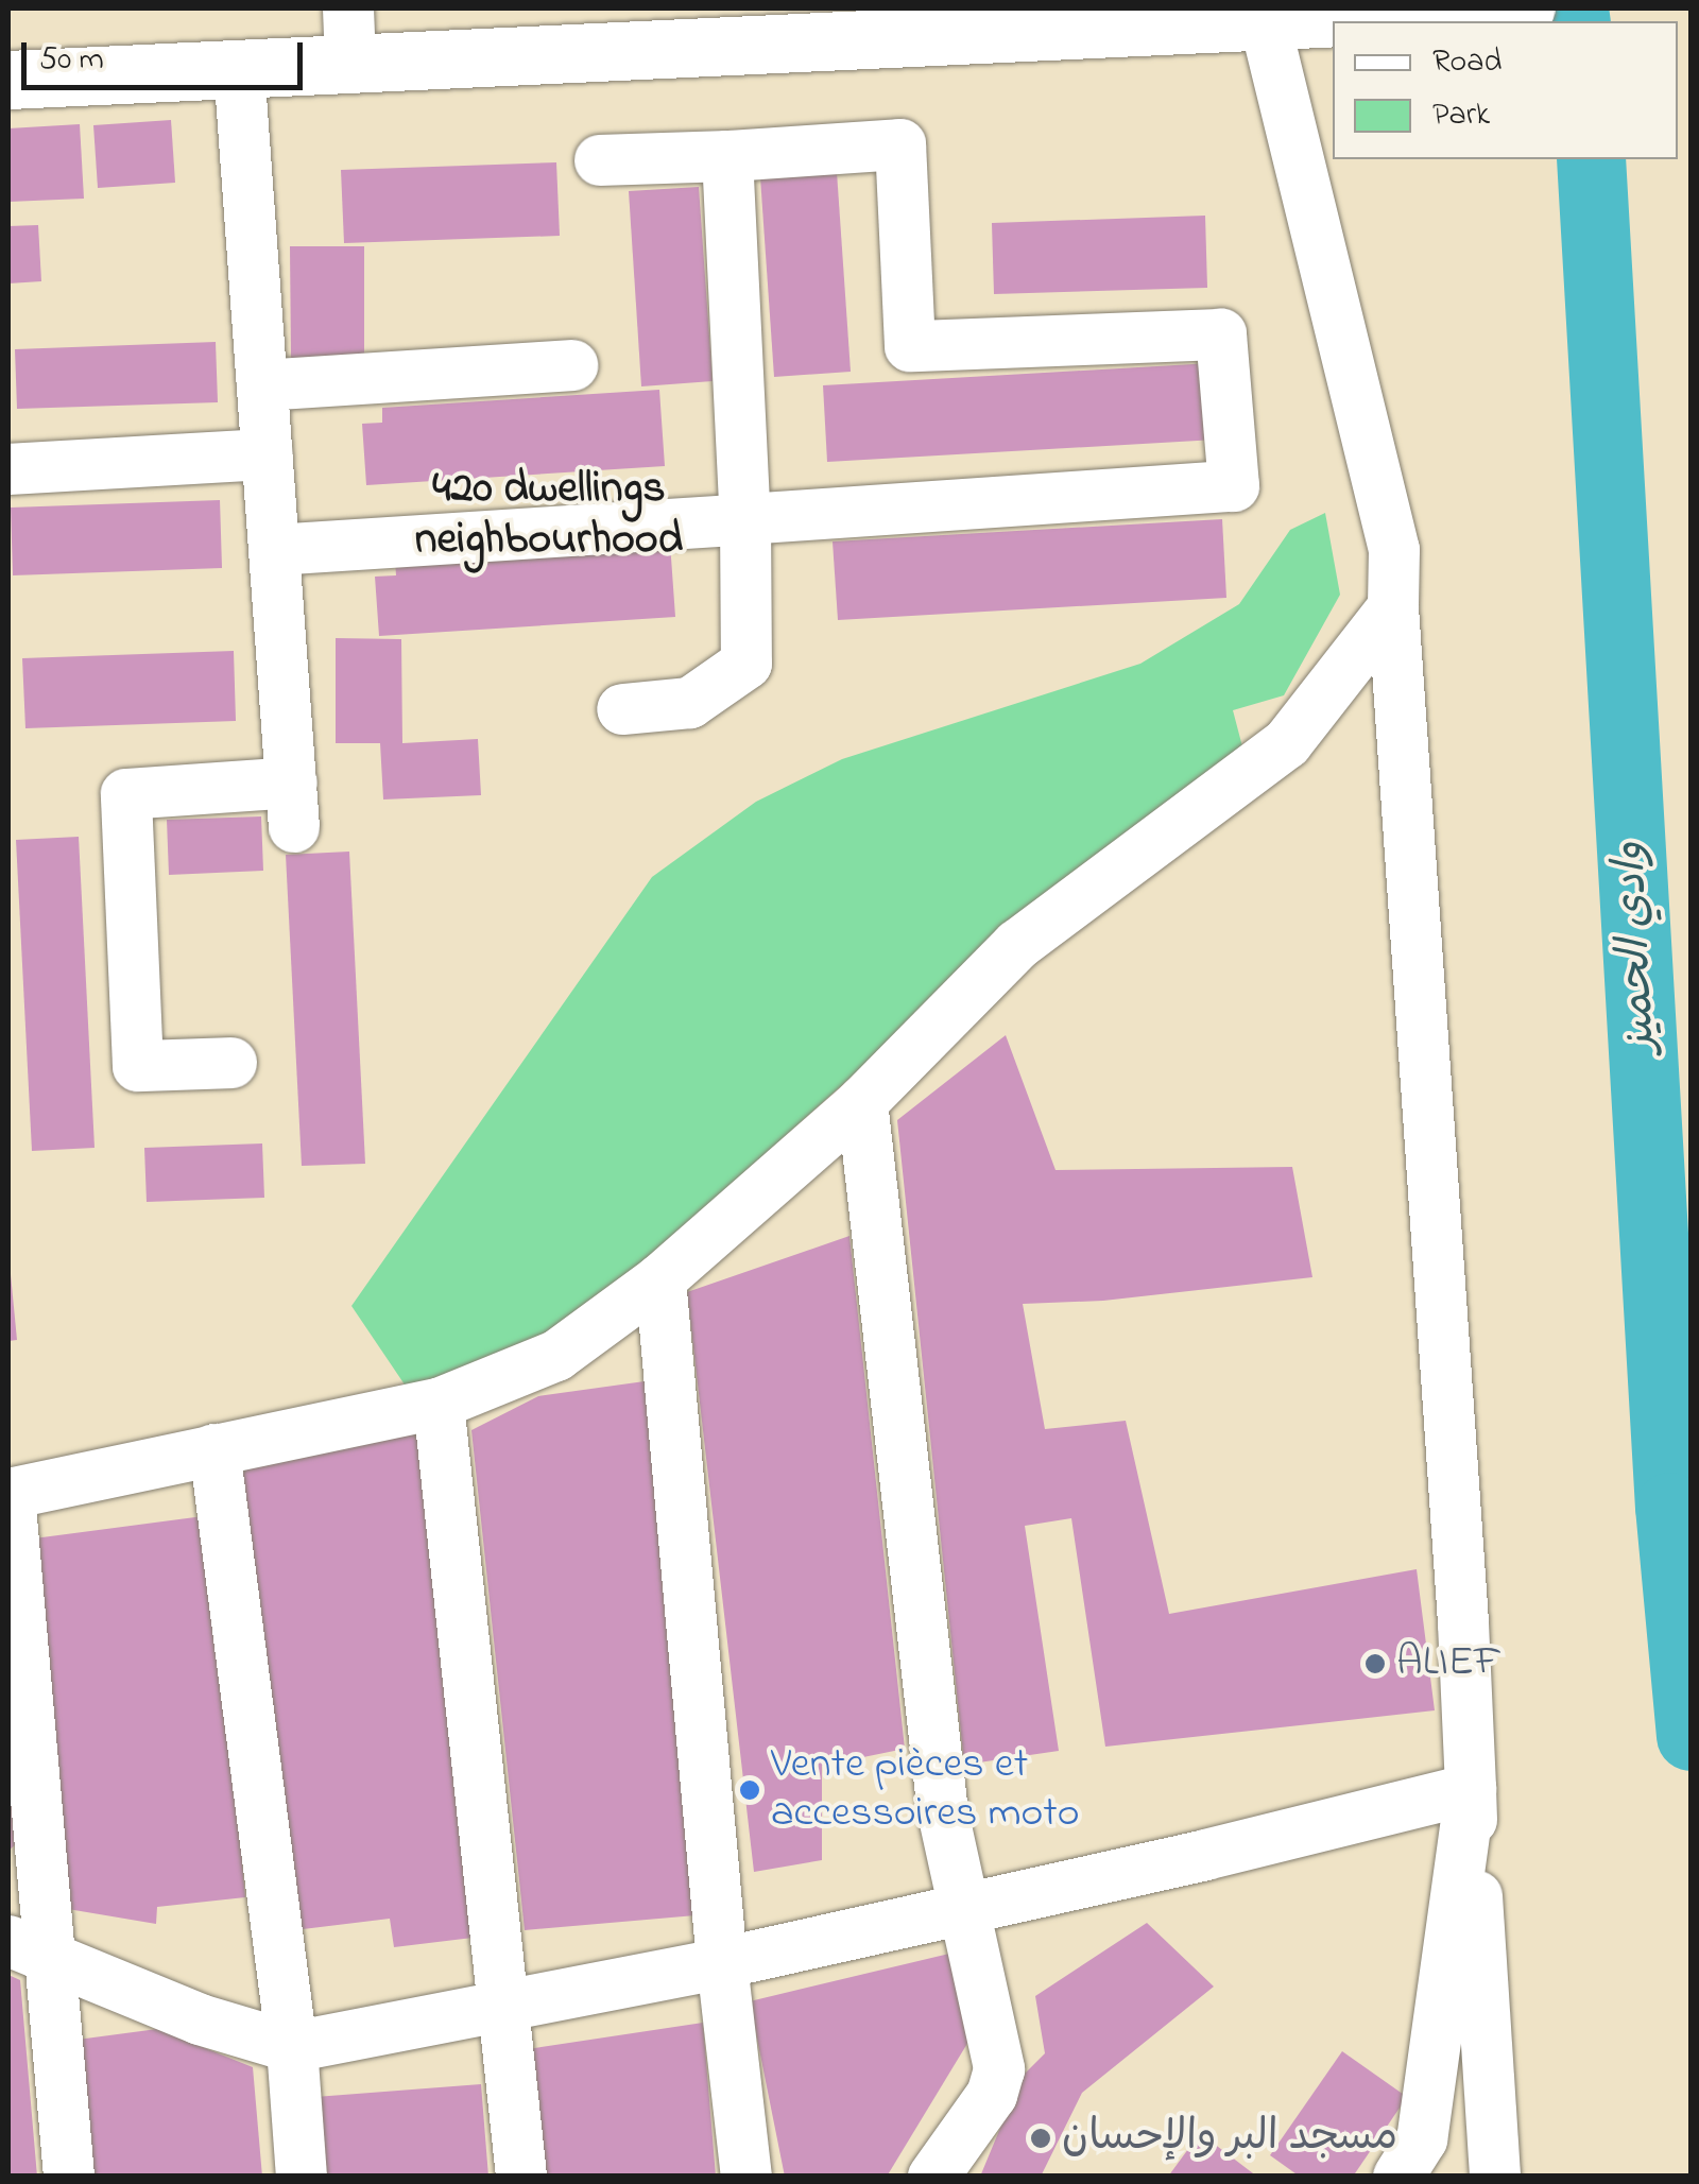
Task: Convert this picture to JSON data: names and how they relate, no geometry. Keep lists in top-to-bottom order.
{
  "districts": ["420 dwellings neighbourhood"],
  "water": ["وادي الحميز"],
  "places": ["ALIEF", "Vente pièces et accessoires moto", "مسجد البر والإحسان"],
  "legend": ["Road", "Park"],
  "scale_bar": "50 m"
}
